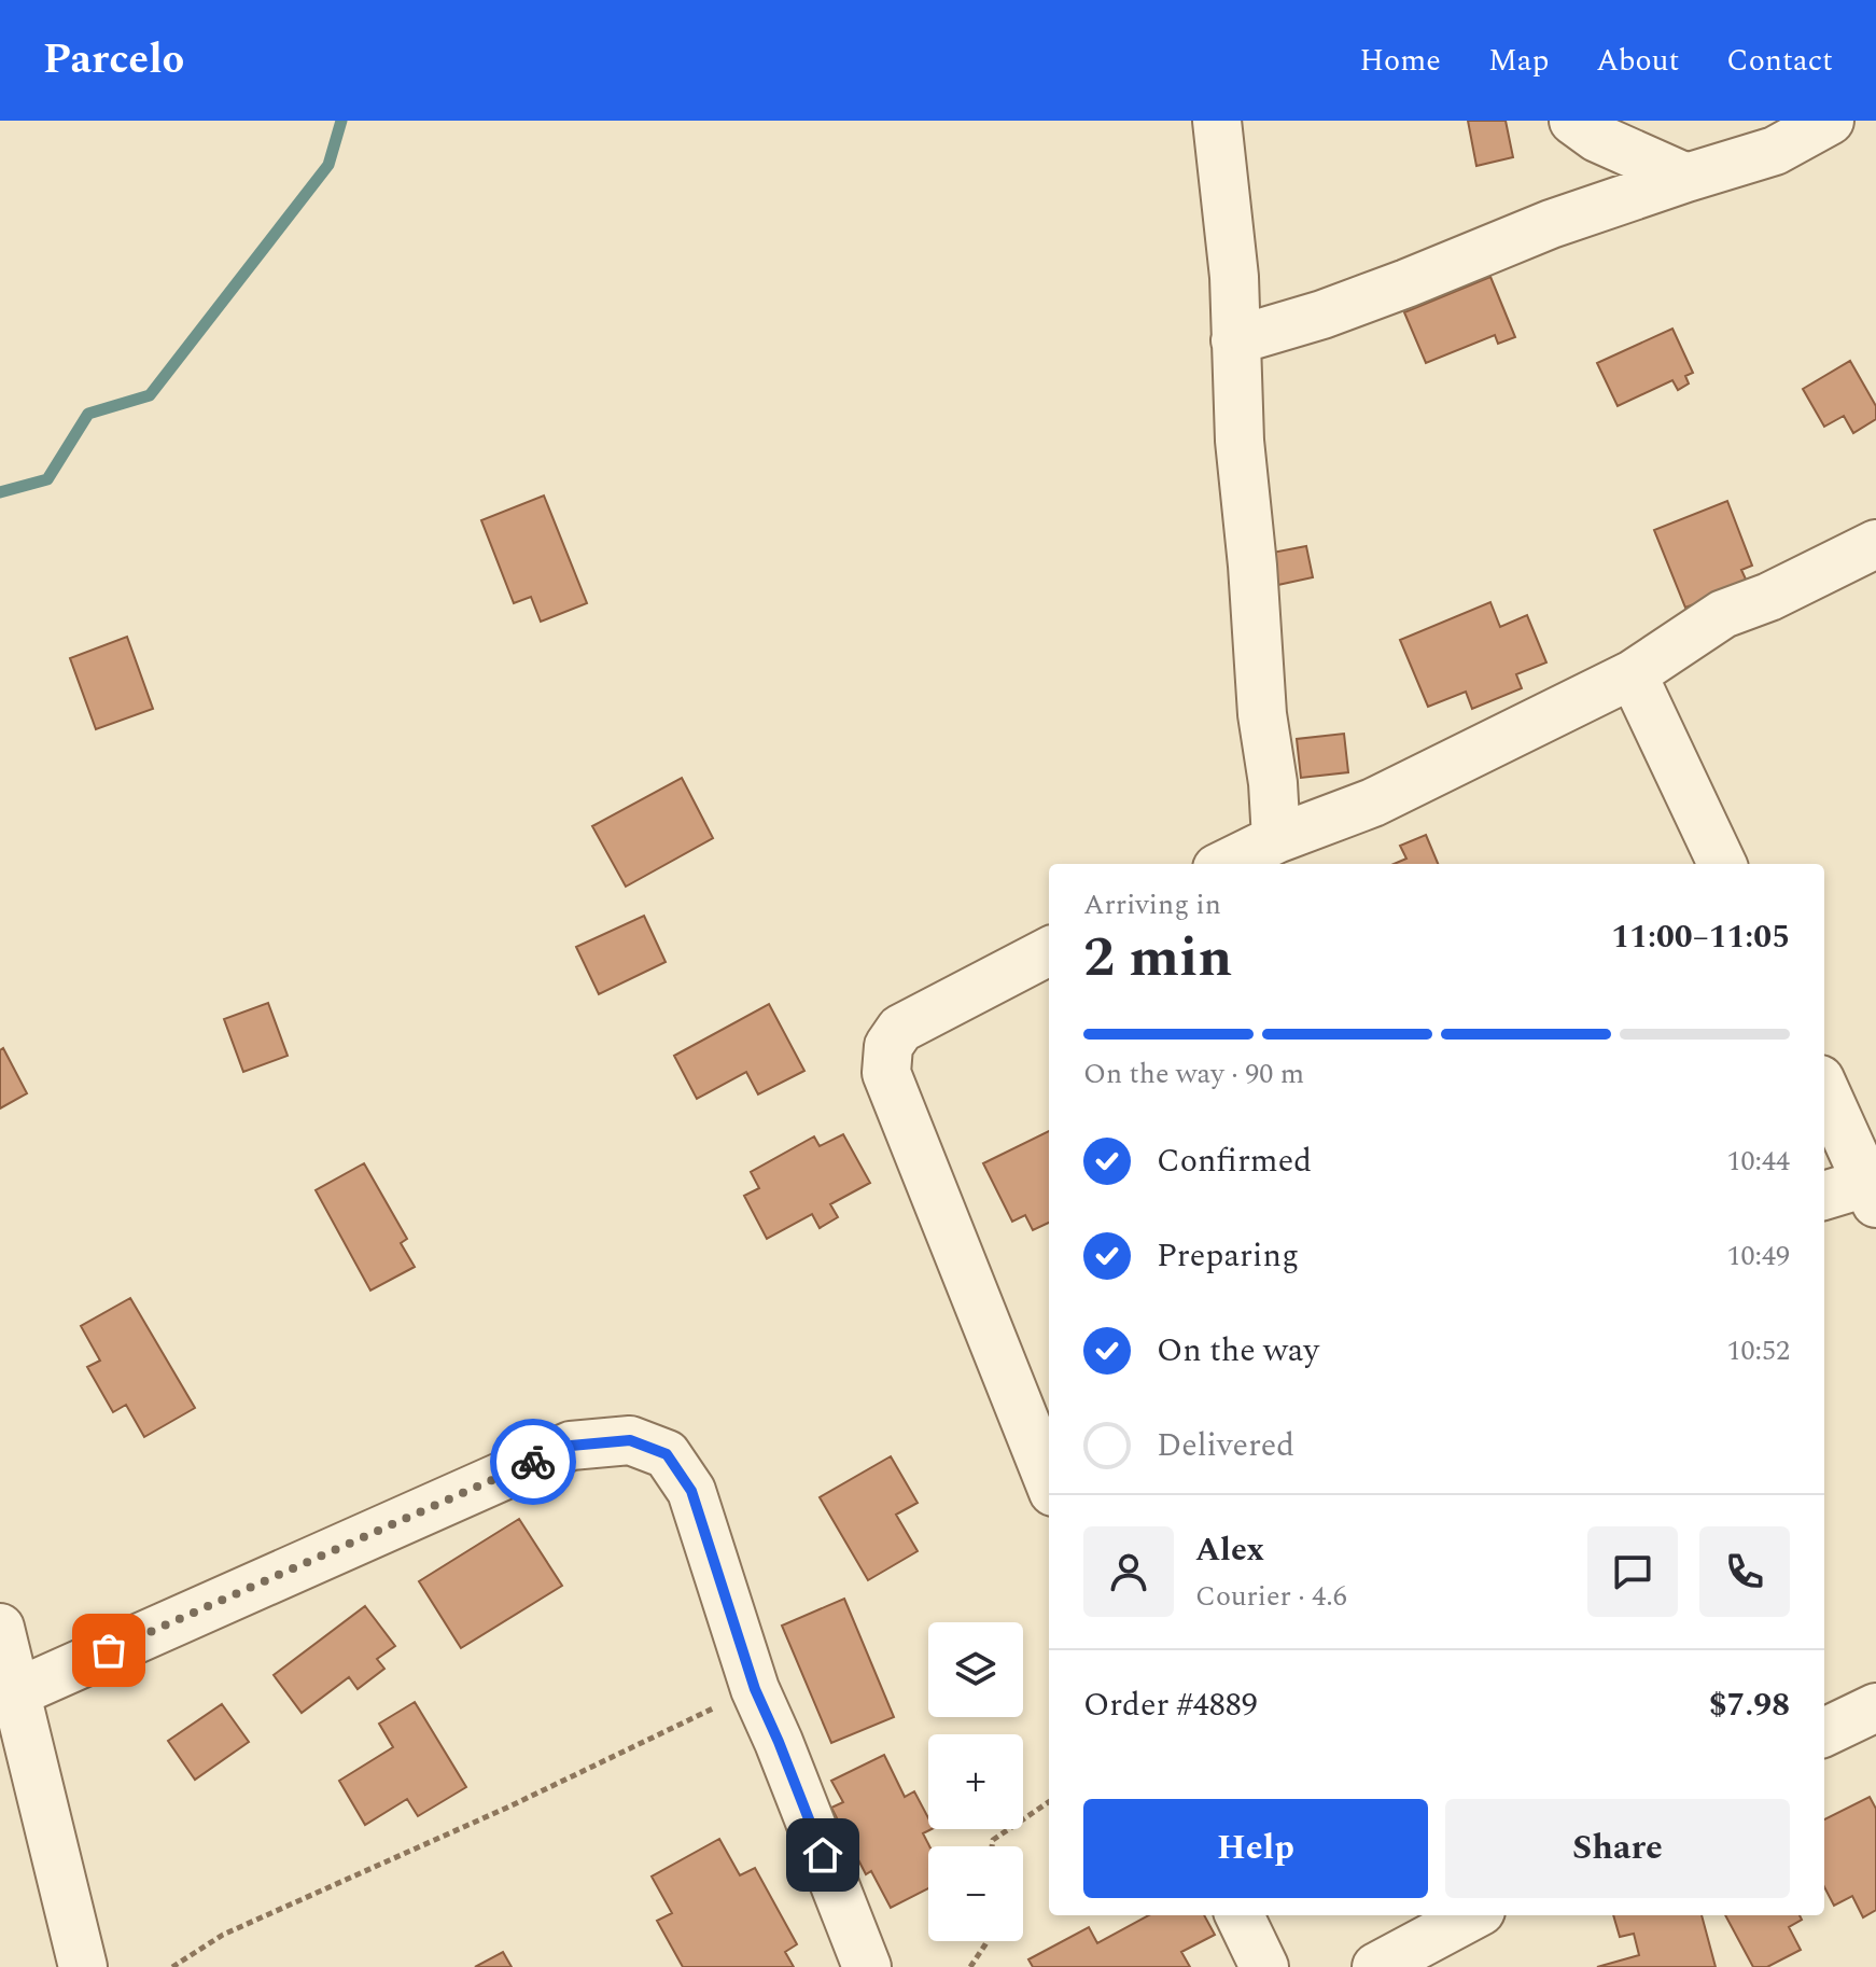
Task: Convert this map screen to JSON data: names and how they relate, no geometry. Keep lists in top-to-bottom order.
{
  "page": {
    "header": "Parcelo",
    "nav": [
      "Home",
      "Map",
      "About",
      "Contact"
    ],
    "heading": ["2 min", "Arriving in", "11:00–11:05"],
    "panel": [
      "Alex",
      "Courier · 4.6",
      "Order #4889",
      "$7.98"
    ],
    "bar": "On the way · 90 m",
    "list": [
      ["Confirmed", "10:44"],
      ["Preparing", "10:49"],
      ["On the way", "10:52"],
      "Delivered"
    ],
    "map_buttons": ["+", "−"],
    "buttons": ["Help", "Share"]
  }
}
